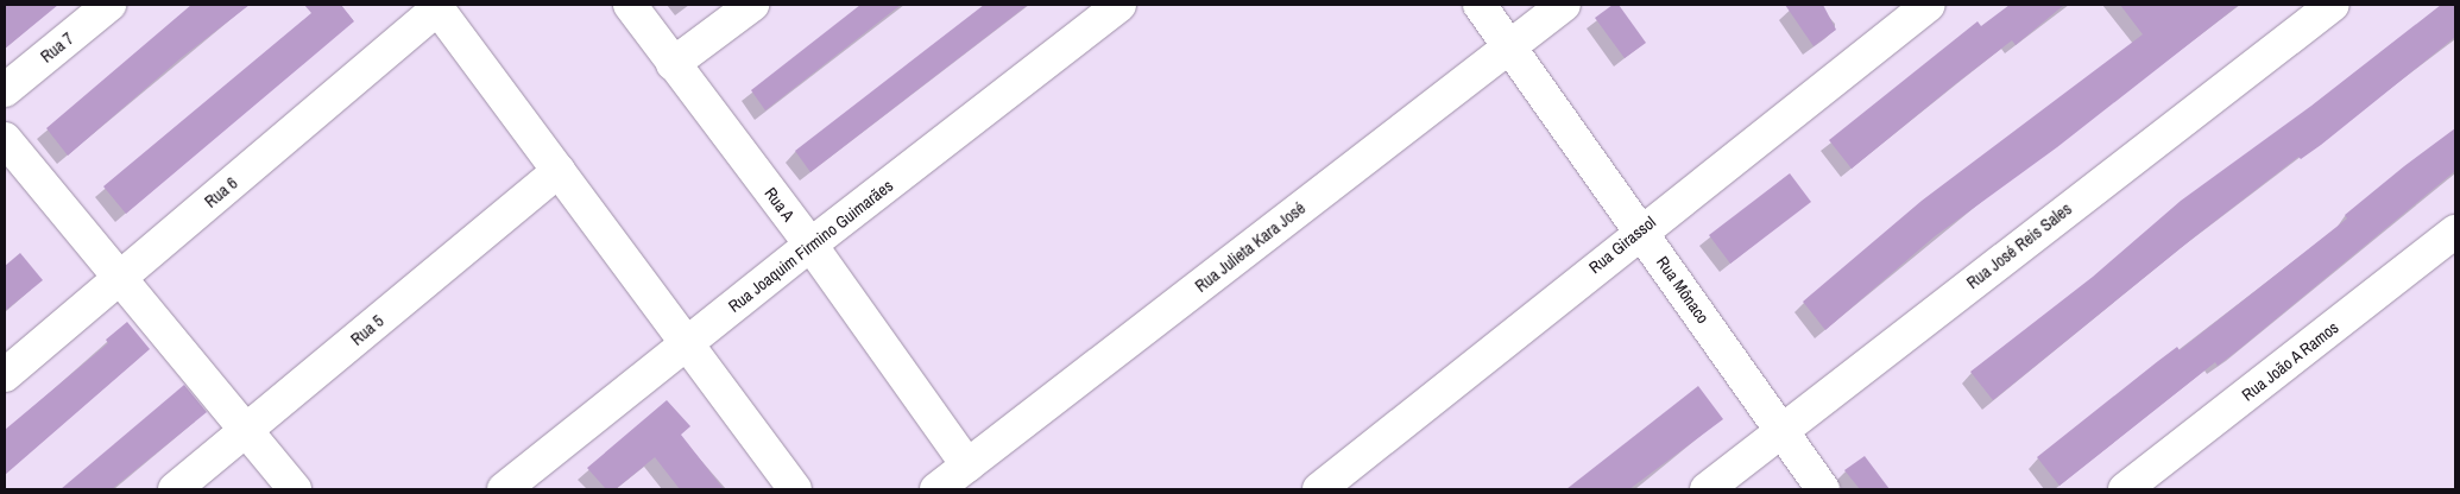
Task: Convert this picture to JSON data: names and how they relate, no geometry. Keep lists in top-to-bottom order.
{
  "streets": {
    "street": [
      "Rua 7",
      "Rua 6",
      "Rua A",
      "Rua Girassol",
      "Rua Joaquim Firmino Guimarães",
      "Rua José Reis Sales",
      "Rua Julieta Kara José",
      "Rua Mônaco",
      "Rua 5",
      "Rua João A Ramos"
    ]
  },
  "crossings": [
    ["Rua A", "Rua Joaquim Firmino Guimarães"],
    ["Rua A", "Rua Julieta Kara José"],
    ["Rua Girassol", "Rua Mônaco"],
    ["Rua José Reis Sales", "Rua Mônaco"],
    ["Rua Julieta Kara José", "Rua Mônaco"]
  ]
}
